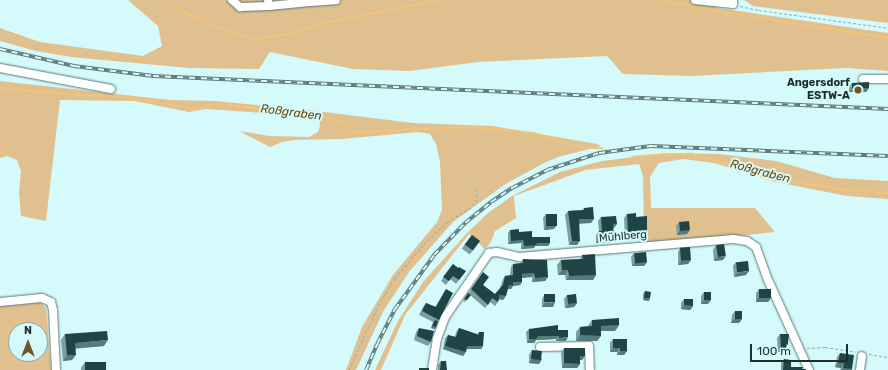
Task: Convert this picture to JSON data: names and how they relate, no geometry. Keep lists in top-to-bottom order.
{
  "streets": {
    "street": ["Mühlberg"]
  },
  "water": ["Roßgraben"],
  "places": ["Angersdorf ESTW-A"],
  "scale_bar": "100 m",
  "north": "top"
}
